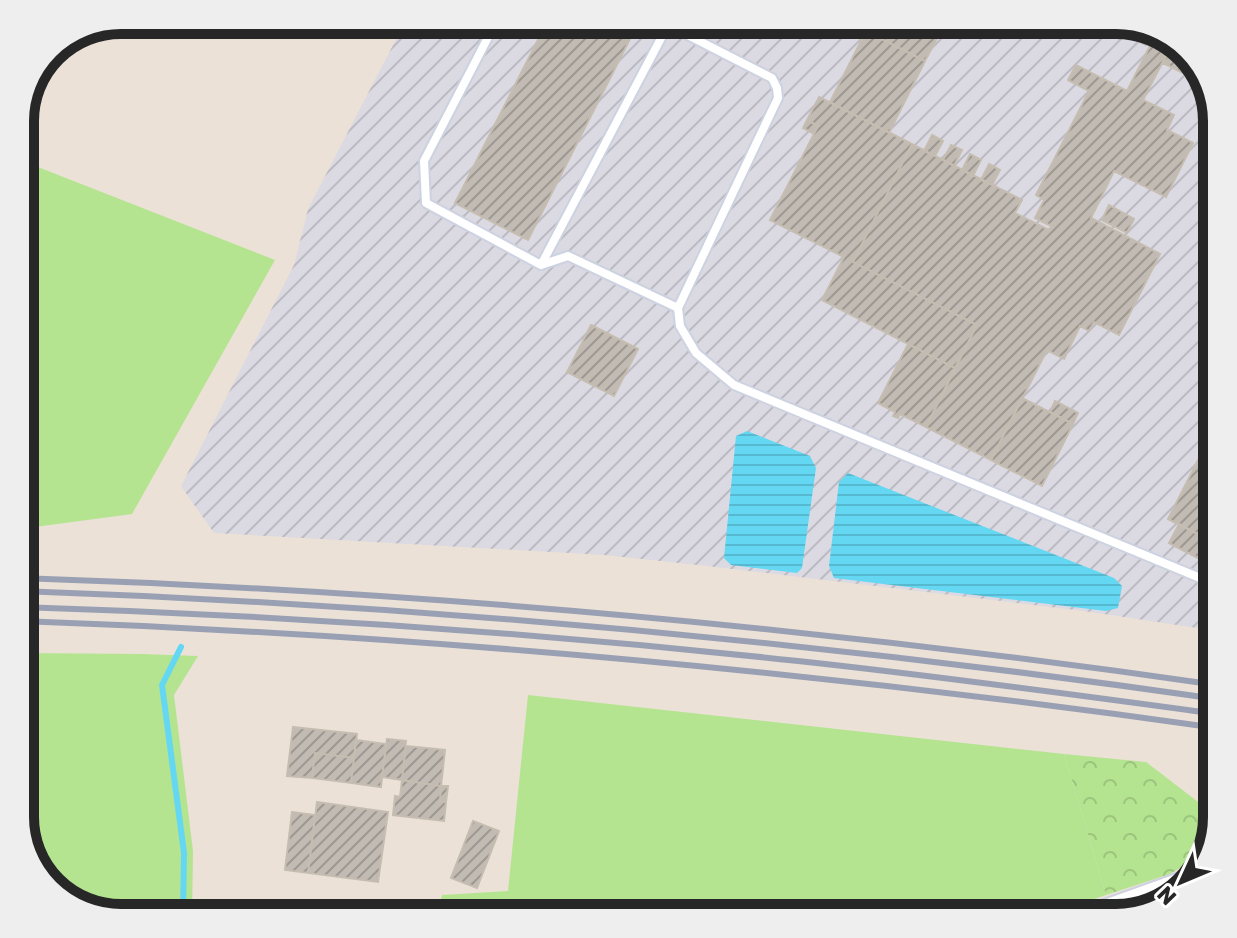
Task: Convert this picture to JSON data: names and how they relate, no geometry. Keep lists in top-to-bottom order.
{
  "north": "bottom left"
}
